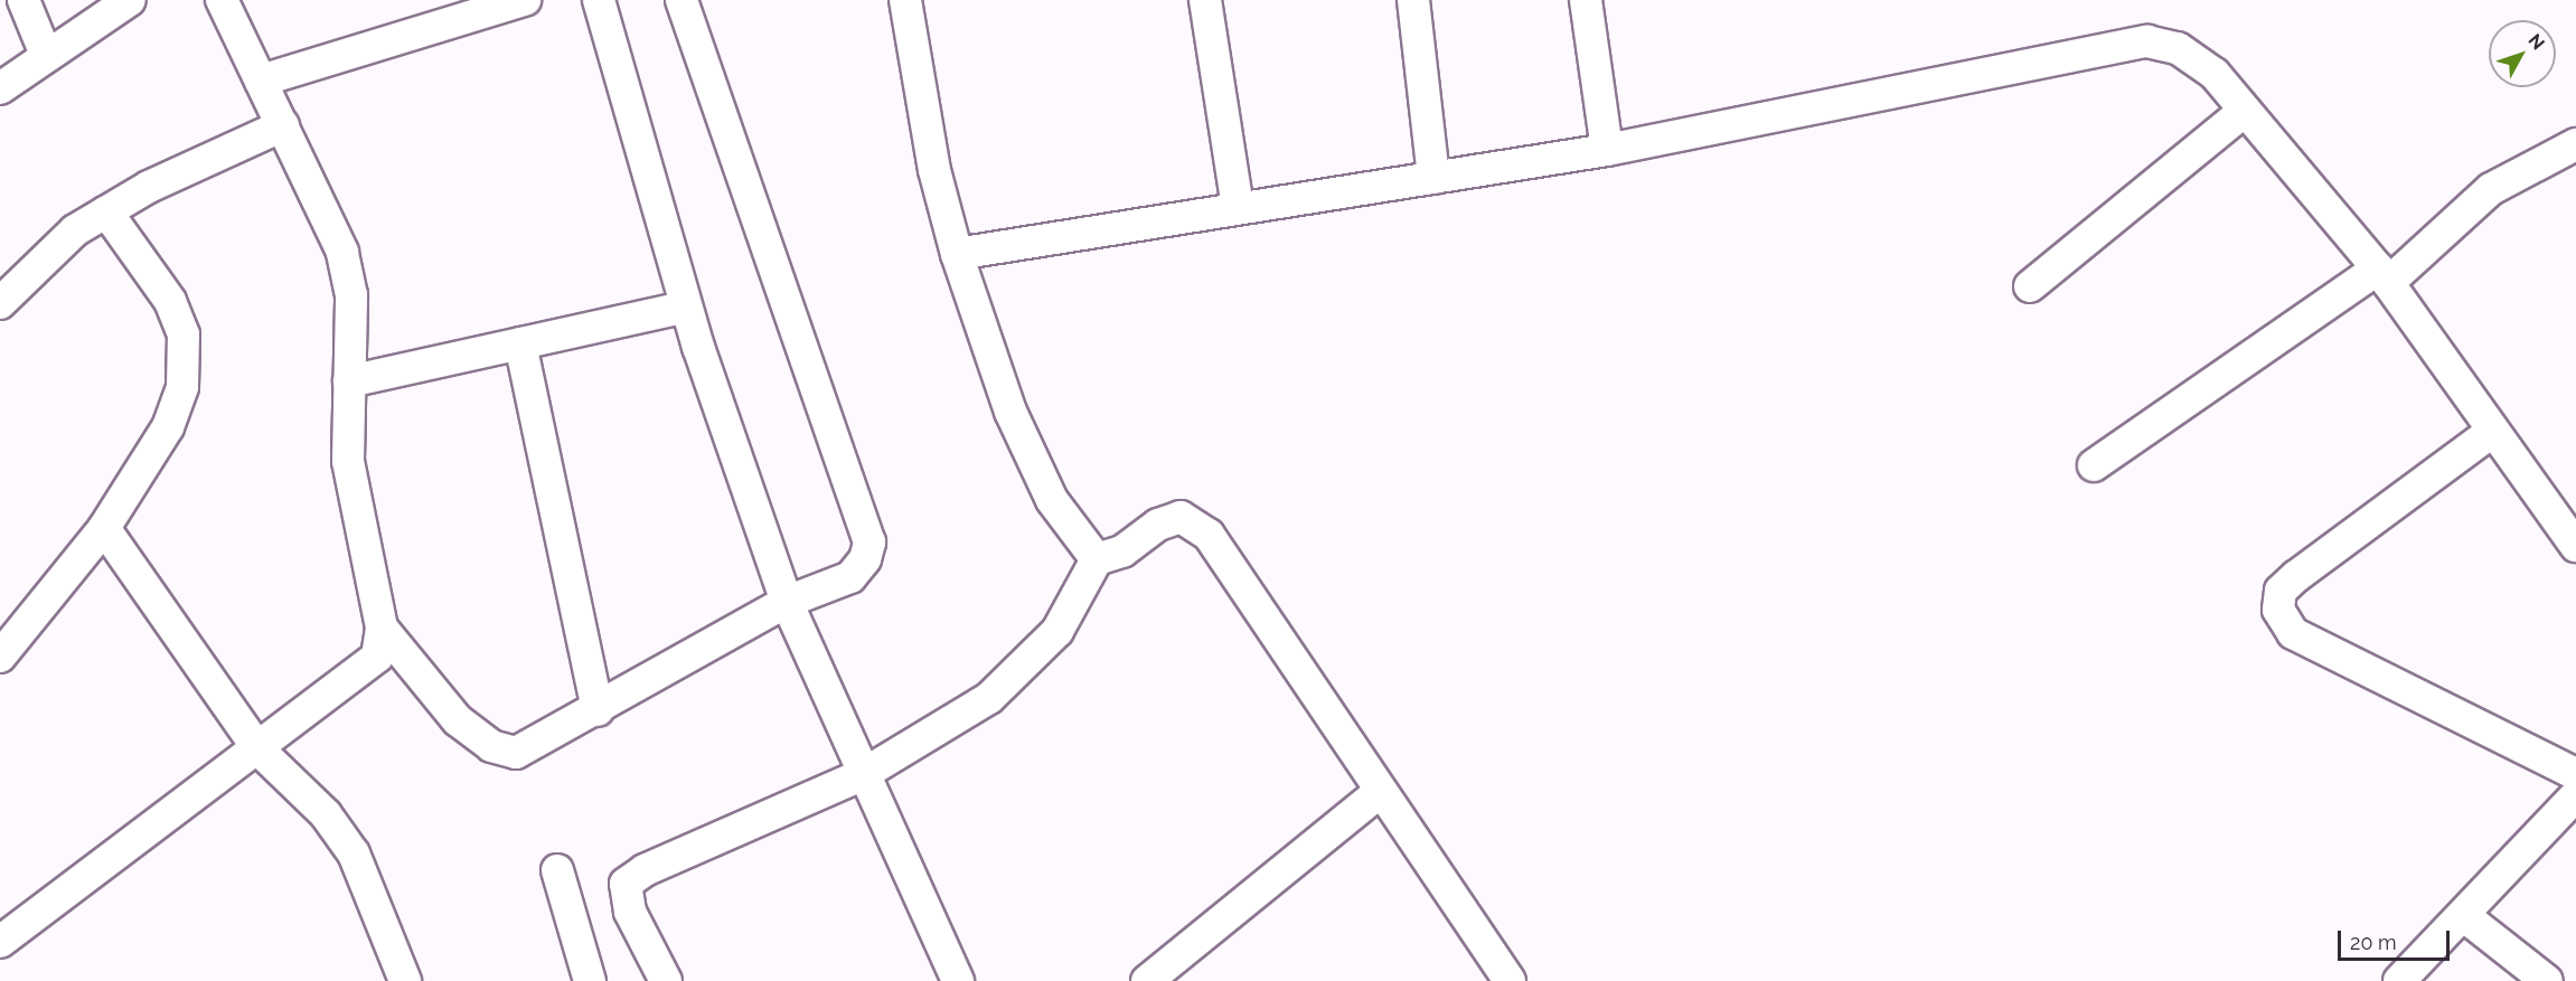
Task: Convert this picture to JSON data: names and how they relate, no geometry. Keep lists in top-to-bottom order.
{
  "scale_bar": "20 m",
  "north": "top right"
}
